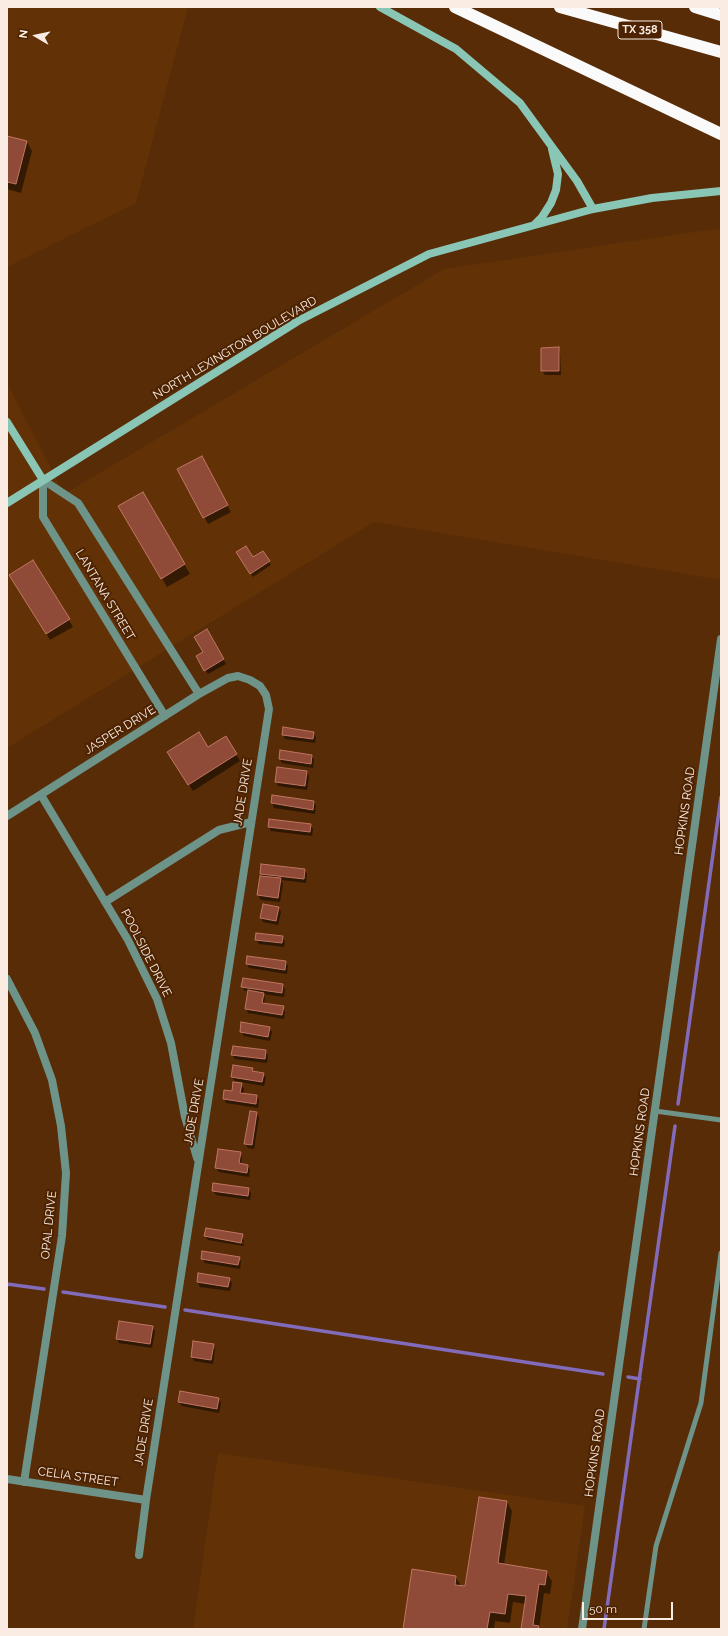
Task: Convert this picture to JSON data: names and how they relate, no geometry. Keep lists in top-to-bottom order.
{
  "streets": {
    "highway": ["TX 358"],
    "street": [
      "NORTH LEXINGTON BOULEVARD",
      "LANTANA STREET",
      "JASPER DRIVE",
      "JADE DRIVE",
      "HOPKINS ROAD",
      "POOLSIDE DRIVE",
      "OPAL DRIVE",
      "CELIA STREET"
    ]
  },
  "crossings": [
    ["NORTH LEXINGTON BOULEVARD", "LANTANA STREET"],
    ["LANTANA STREET", "JASPER DRIVE"],
    ["JASPER DRIVE", "JADE DRIVE"],
    ["JASPER DRIVE", "POOLSIDE DRIVE"],
    ["JADE DRIVE", "POOLSIDE DRIVE"],
    ["JADE DRIVE", "CELIA STREET"],
    ["OPAL DRIVE", "CELIA STREET"]
  ],
  "scale_bar": "50 m",
  "north": "left"
}
